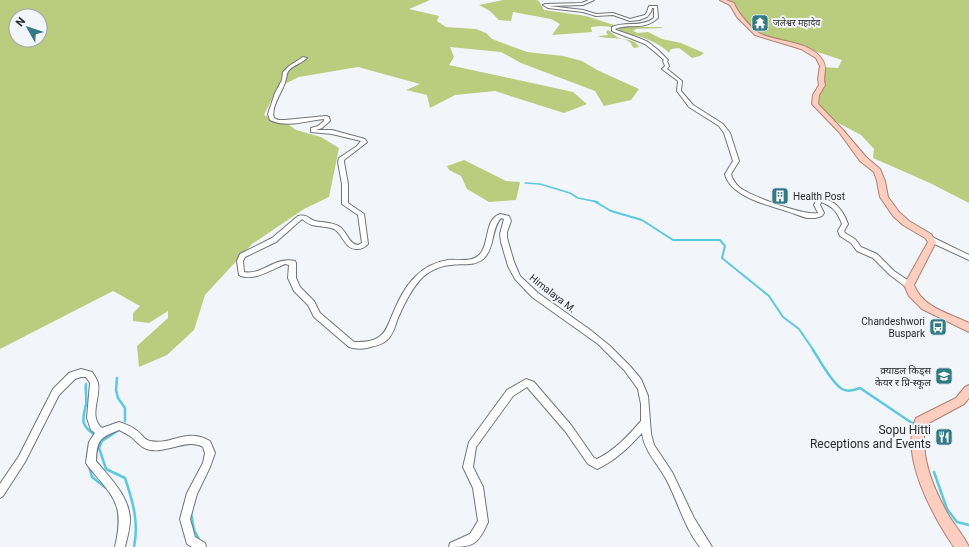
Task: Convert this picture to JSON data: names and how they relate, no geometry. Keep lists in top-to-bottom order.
{
  "streets": {
    "street": ["Himalaya M."]
  },
  "places": {
    "temple": ["जलेश्वर महादेव"],
    "building": ["Health Post"],
    "bus stop": ["Chandeshwori Buspark"],
    "school or university": ["क्र्याडल किड्स केयर र प्रि-स्कूल"],
    "restaurant": ["Sopu Hitti Receptions and Events"]
  },
  "north": "top left"
}
